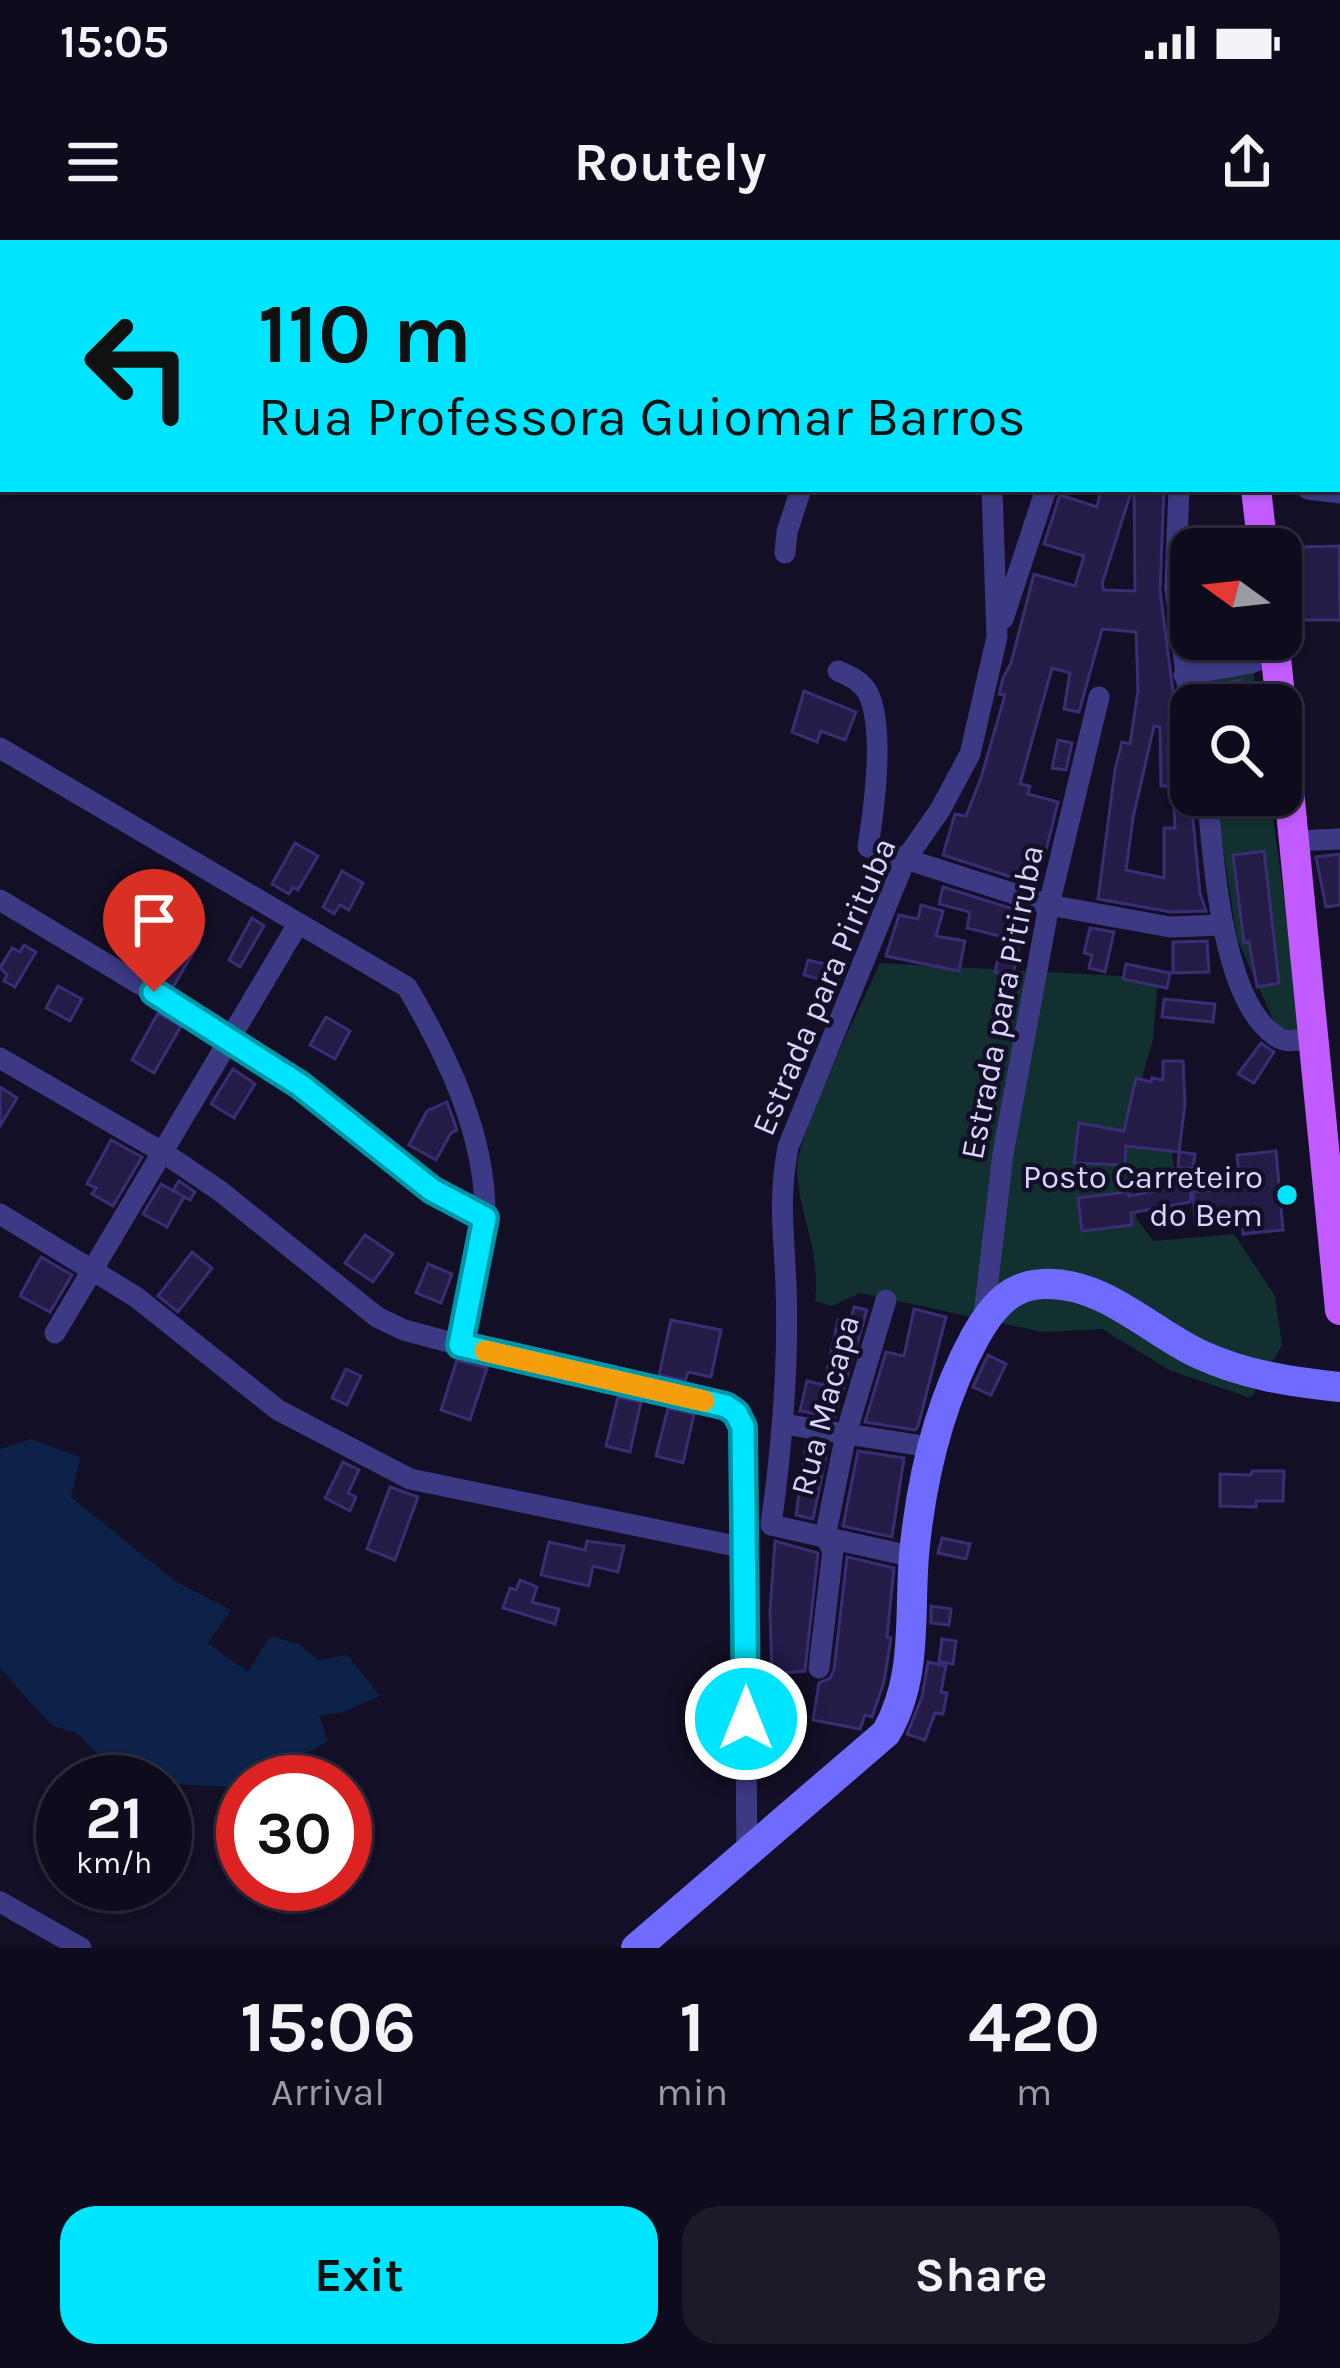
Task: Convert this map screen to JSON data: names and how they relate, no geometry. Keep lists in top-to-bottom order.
{
  "streets": {
    "street": ["Estrada para Pirituba", "Estrada para Pitiruba", "Rua Macapa"]
  },
  "crossings": [
    ["Estrada para Pirituba", "Rua Macapa"]
  ],
  "places": ["Posto Carreteiro do Bem"],
  "north": "left",
  "page": {
    "status": "15:05",
    "header": "Routely",
    "turn": ["110 m", "Rua Professora Guiomar Barros"],
    "speed": "21 km/h",
    "limit": "30",
    "eta": [
      "15:06",
      "Arrival",
      "1",
      "min",
      "420",
      "m"
    ],
    "buttons": ["Exit", "Share"]
  }
}
